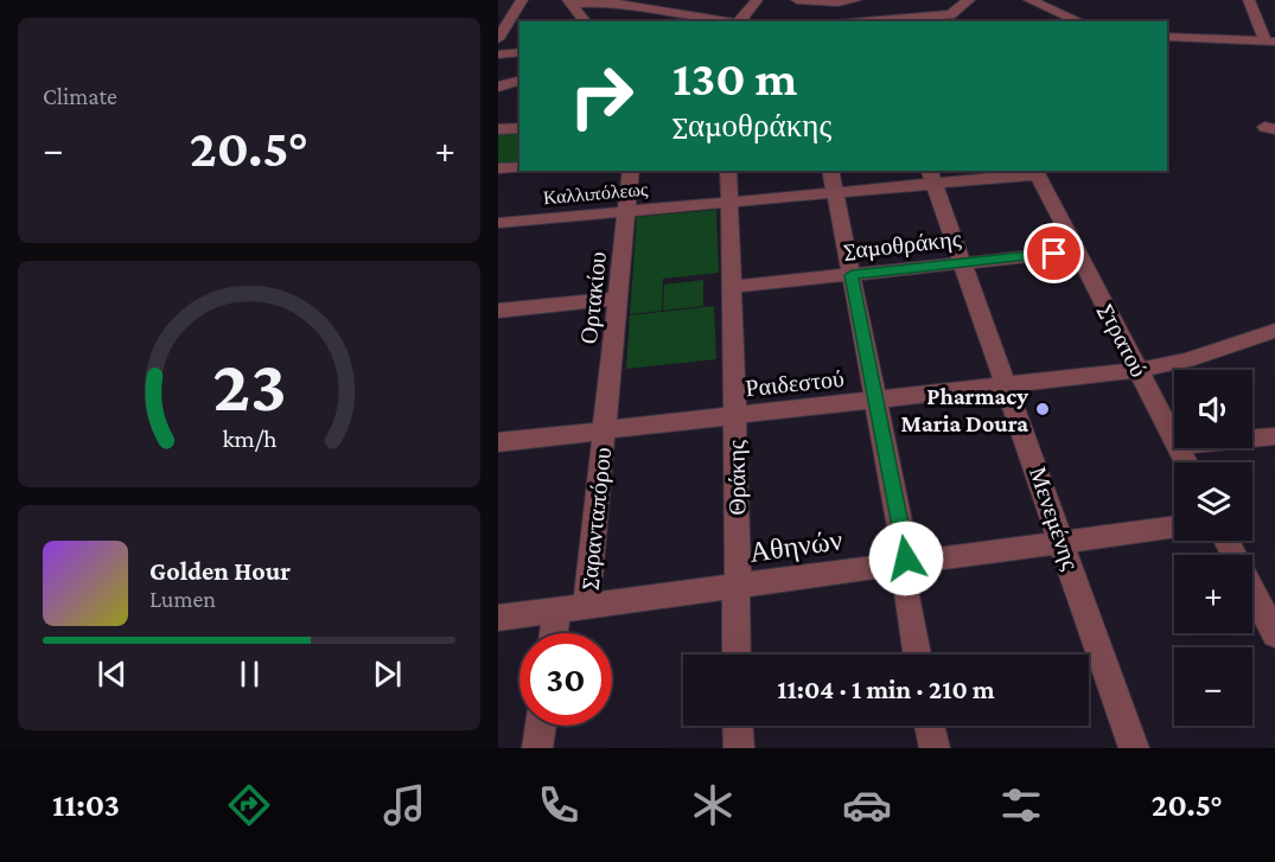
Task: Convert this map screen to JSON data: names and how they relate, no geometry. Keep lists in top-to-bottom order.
{
  "streets": {
    "street": [
      "Καλλιπόλεως",
      "Σαμοθράκης",
      "Ορτακίου",
      "Στρατού",
      "Ραιδεστού",
      "Θράκης",
      "Σαρανταπόρου",
      "Μενεμένης",
      "Αθηνών"
    ]
  },
  "crossings": [
    ["Καλλιπόλεως", "Ορτακίου"],
    ["Καλλιπόλεως", "Στρατού"],
    ["Καλλιπόλεως", "Θράκης"],
    ["Καλλιπόλεως", "Μενεμένης"],
    ["Σαμοθράκης", "Στρατού"],
    ["Σαμοθράκης", "Θράκης"],
    ["Σαμοθράκης", "Μενεμένης"],
    ["Ορτακίου", "Ραιδεστού"],
    ["Ορτακίου", "Σαρανταπόρου"],
    ["Στρατού", "Ραιδεστού"],
    ["Ραιδεστού", "Θράκης"],
    ["Ραιδεστού", "Σαρανταπόρου"],
    ["Ραιδεστού", "Μενεμένης"],
    ["Θράκης", "Αθηνών"],
    ["Σαρανταπόρου", "Αθηνών"],
    ["Μενεμένης", "Αθηνών"]
  ],
  "places": ["Pharmacy Maria Doura"],
  "page": {
    "tile": "Climate",
    "turn": ["130 m", "Σαμοθράκης"],
    "heat": ["−", "20.5°", "+"],
    "map_buttons": ["+", "−"],
    "song": ["Golden Hour", "Lumen"],
    "limit": "30",
    "trip": "11:04 · 1 min · 210 m",
    "tabs": ["11:03", "20.5°"],
    "gauge": ["23", "km/h"]
  }
}
